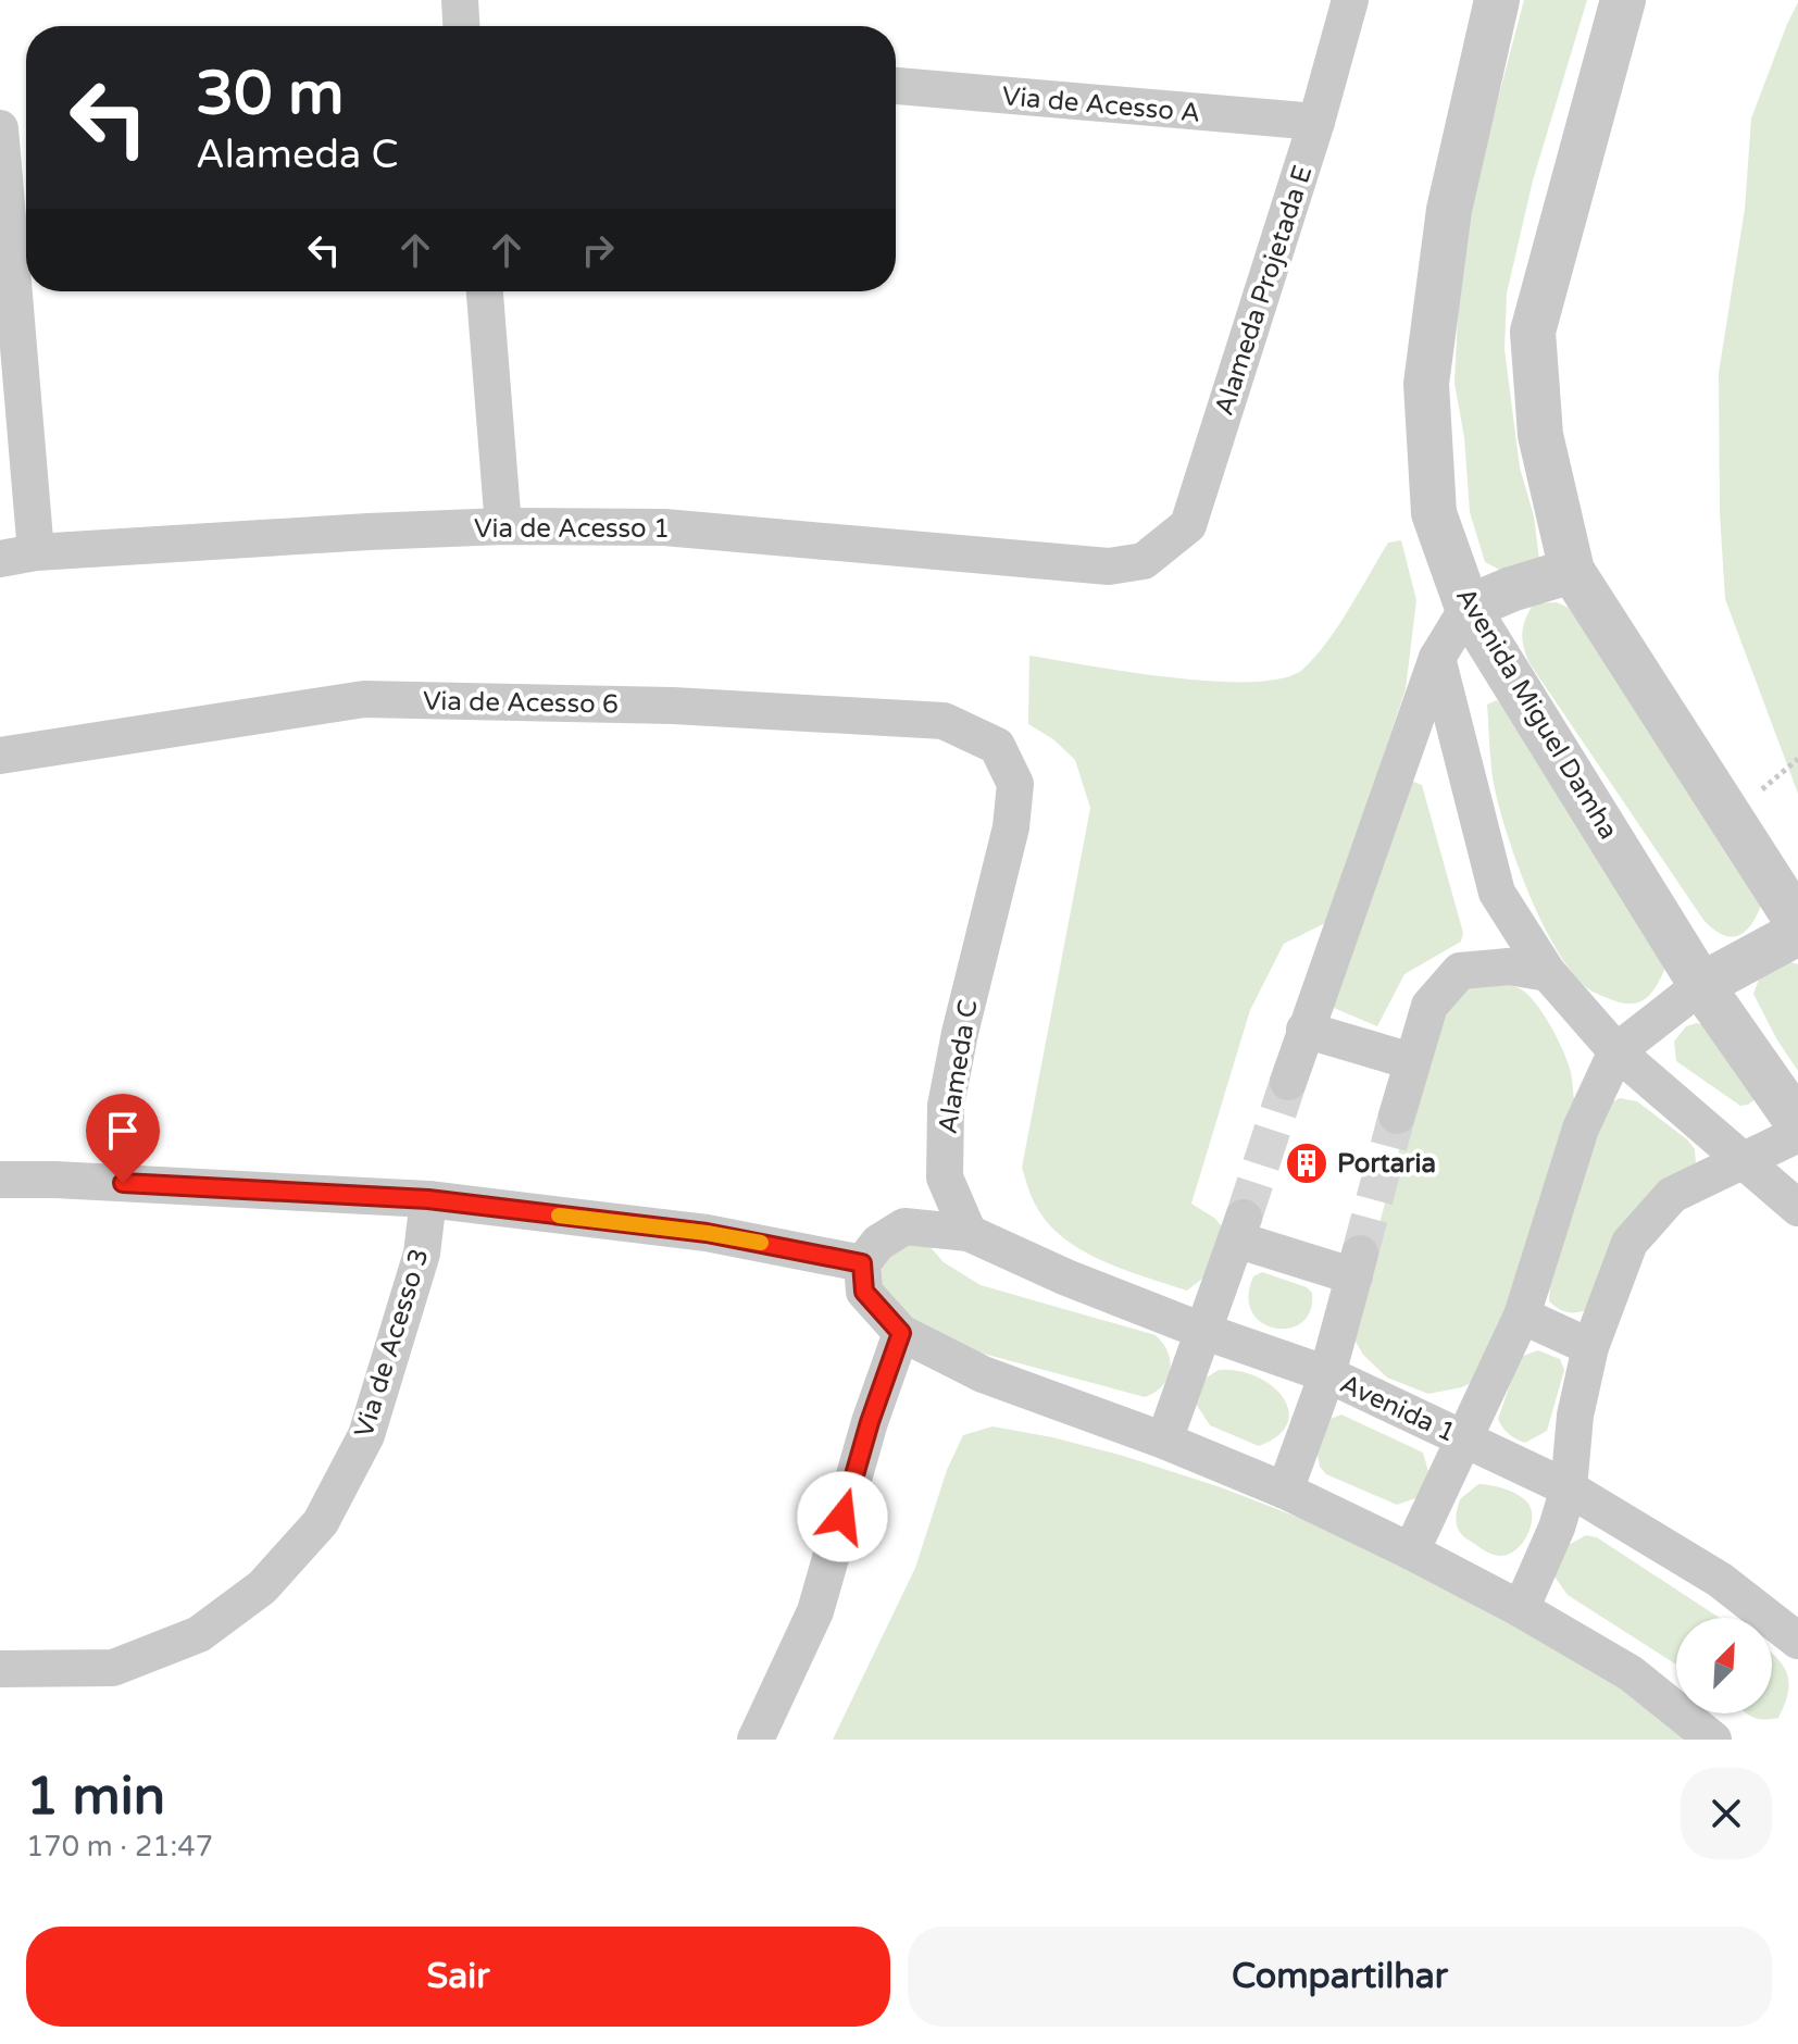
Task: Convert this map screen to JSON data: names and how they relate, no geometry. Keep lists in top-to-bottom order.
{
  "streets": {
    "street": [
      "Via de Acesso A",
      "Alameda Projetada E",
      "Via de Acesso 1",
      "Via de Acesso 6",
      "Avenida Miguel Damha",
      "Alameda C",
      "Via de Acesso 3",
      "Avenida 1"
    ]
  },
  "crossings": [
    ["Via de Acesso A", "Alameda Projetada E"],
    ["Alameda Projetada E", "Via de Acesso 1"],
    ["Via de Acesso 6", "Alameda C"],
    ["Alameda C", "Avenida 1"]
  ],
  "places": {
    "building": ["Portaria"]
  },
  "north": "top right",
  "page": {
    "turn": ["30 m", "Alameda C"],
    "heading": ["1 min", "170 m · 21:47"],
    "buttons": ["Sair", "Compartilhar"]
  }
}
